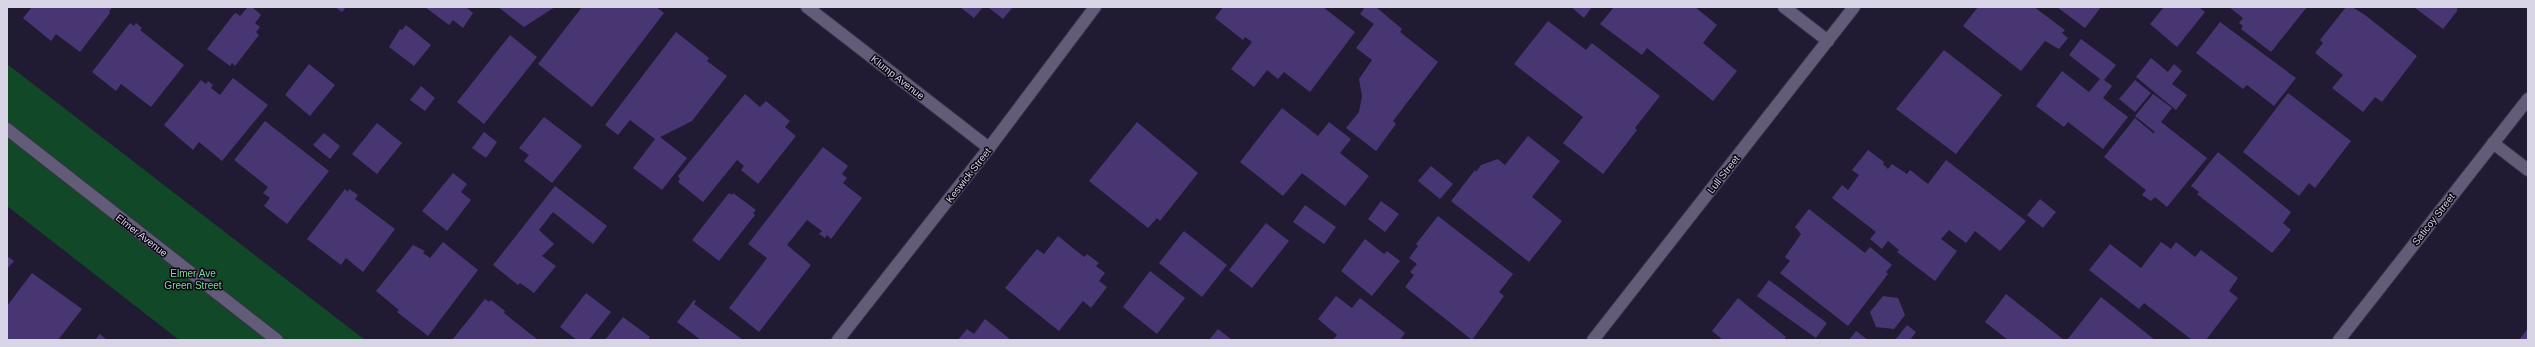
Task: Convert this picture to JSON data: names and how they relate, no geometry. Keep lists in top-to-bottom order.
{
  "streets": {
    "street": [
      "Klump Avenue",
      "Lull Street",
      "Keswick Street",
      "Saticoy Street",
      "Elmer Avenue"
    ]
  },
  "crossings": [
    ["Klump Avenue", "Keswick Street"]
  ],
  "parks": ["Elmer Ave Green Street"]
}
